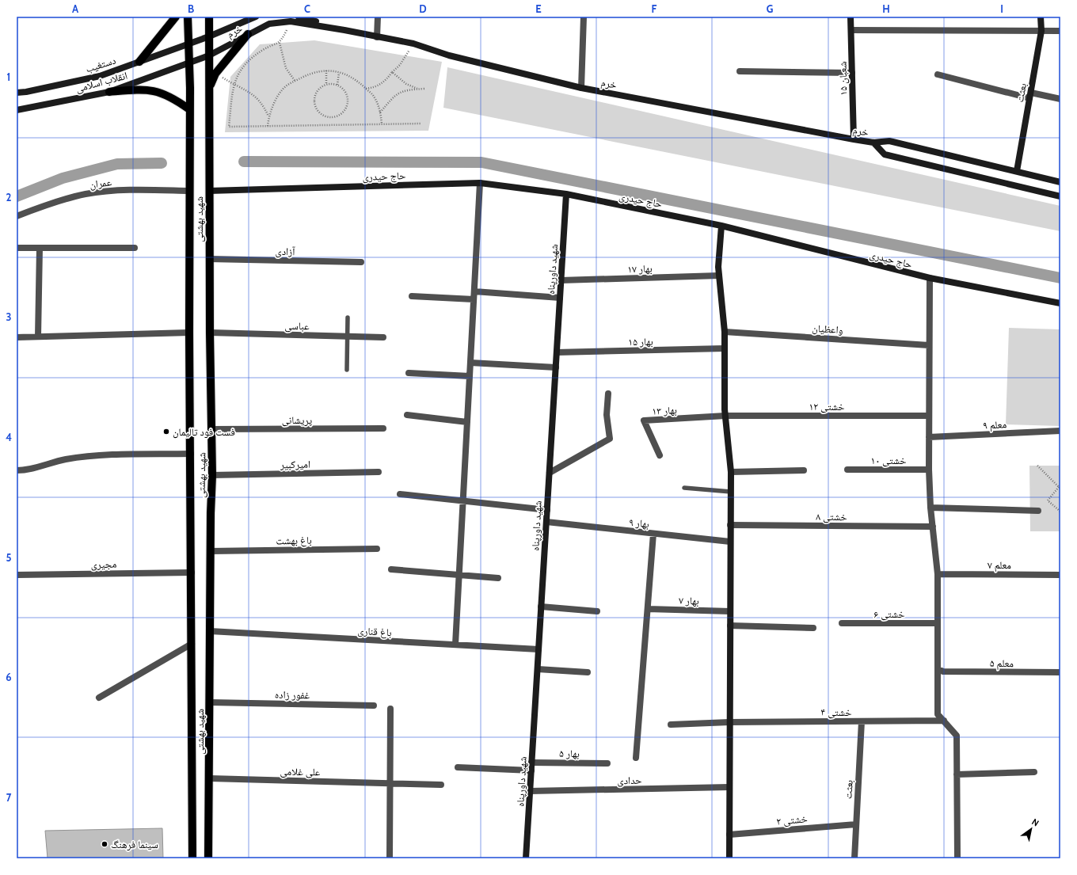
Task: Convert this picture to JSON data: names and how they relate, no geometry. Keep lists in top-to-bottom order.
{
  "streets": {
    "main road": ["شهید بهشتی"],
    "street": [
      "خرم",
      "دستغیب",
      "۱۵ شعبان",
      "انقلاب اسلامی",
      "بعثت",
      "حاج حیدری",
      "عمران",
      "آزادی",
      "بهار ۱۷",
      "شهید داورپناه",
      "عباسی",
      "واعظیان",
      "بهار ۱۵",
      "خشتی ۱۲",
      "بهار ۱۳",
      "پریشانی",
      "معلم ۹",
      "خشتی ۱۰",
      "امیرکبیر",
      "خشتی ۸",
      "بهار ۹",
      "باغ بهشت",
      "مجیری",
      "معلم ۷",
      "بهار ۷",
      "خشتی ۶",
      "باغ قناری",
      "معلم ۵",
      "غفور زاده",
      "خشتی ۴",
      "بهار ۵",
      "علی غلامی",
      "حدادی",
      "خشتی ۲"
    ]
  },
  "crossings": [
    ["خرم", "دستغیب"],
    ["خرم", "۱۵ شعبان"],
    ["خرم", "انقلاب اسلامی"],
    ["خرم", "بعثت"],
    ["خرم", "شهید بهشتی"],
    ["دستغیب", "شهید بهشتی"],
    ["انقلاب اسلامی", "شهید بهشتی"],
    ["بعثت", "خشتی ۴"],
    ["بعثت", "خشتی ۲"],
    ["حاج حیدری", "شهید بهشتی"],
    ["حاج حیدری", "شهید داورپناه"],
    ["عمران", "شهید بهشتی"],
    ["شهید بهشتی", "آزادی"],
    ["شهید بهشتی", "عباسی"],
    ["شهید بهشتی", "پریشانی"],
    ["شهید بهشتی", "امیرکبیر"],
    ["شهید بهشتی", "باغ بهشت"],
    ["شهید بهشتی", "مجیری"],
    ["شهید بهشتی", "باغ قناری"],
    ["شهید بهشتی", "غفور زاده"],
    ["شهید بهشتی", "علی غلامی"],
    ["بهار ۱۷", "شهید داورپناه"],
    ["شهید داورپناه", "بهار ۱۵"],
    ["شهید داورپناه", "بهار ۹"],
    ["شهید داورپناه", "باغ قناری"],
    ["شهید داورپناه", "بهار ۵"],
    ["شهید داورپناه", "حدادی"],
    ["خشتی ۱۲", "بهار ۱۳"]
  ],
  "places": ["فست فود تالیمان", "سینما فرهنگ"],
  "north": "top right",
  "grid": {
    "columns": [
      "A",
      "B",
      "C",
      "D",
      "E",
      "F",
      "G",
      "H",
      "I"
    ],
    "rows": [
      "1",
      "2",
      "3",
      "4",
      "5",
      "6",
      "7"
    ]
  }
}
